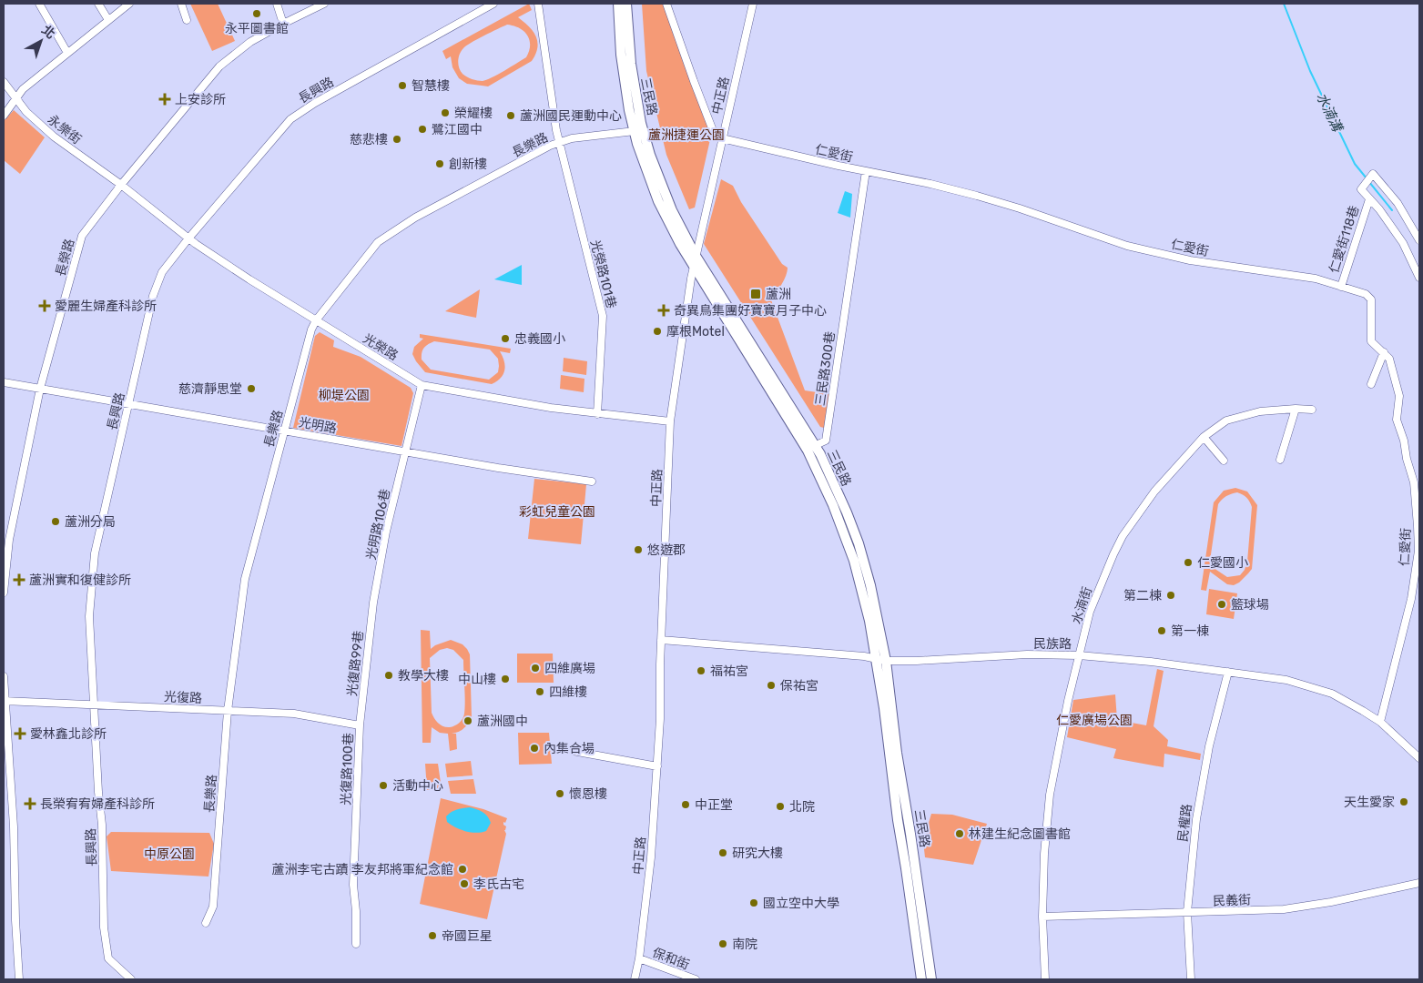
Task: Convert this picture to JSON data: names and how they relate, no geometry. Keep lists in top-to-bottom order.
{
  "streets": {
    "main road": ["三民路"],
    "street": [
      "長興路",
      "中正路",
      "永樂街",
      "長樂路",
      "仁愛街",
      "仁愛街118巷",
      "長榮路",
      "光榮路101巷",
      "光榮路",
      "三民路300巷",
      "光明路",
      "光明路106巷",
      "水湳街",
      "民族路",
      "光復路99巷",
      "光復路",
      "光復路100巷",
      "民權路",
      "民義街",
      "保和街"
    ]
  },
  "crossings": [
    ["長興路", "光榮路"],
    ["長興路", "光明路"],
    ["長興路", "光復路"],
    ["中正路", "三民路"],
    ["中正路", "仁愛街"],
    ["中正路", "光榮路"],
    ["中正路", "民族路"],
    ["中正路", "保和街"],
    ["三民路", "長樂路"],
    ["三民路", "三民路300巷"],
    ["三民路", "民族路"],
    ["永樂街", "長榮路"],
    ["永樂街", "光榮路"],
    ["長樂路", "光榮路101巷"],
    ["長樂路", "光榮路"],
    ["長樂路", "光明路"],
    ["長樂路", "光復路"],
    ["仁愛街", "仁愛街118巷"],
    ["仁愛街", "三民路300巷"],
    ["仁愛街", "民族路"],
    ["長榮路", "光榮路"],
    ["長榮路", "光明路"],
    ["光榮路101巷", "光榮路"],
    ["光榮路", "光明路106巷"],
    ["光明路", "光明路106巷"],
    ["光明路106巷", "光復路99巷"],
    ["水湳街", "民族路"],
    ["水湳街", "民義街"],
    ["民族路", "民權路"],
    ["光復路99巷", "光復路"],
    ["光復路99巷", "光復路100巷"],
    ["光復路", "光復路100巷"],
    ["民權路", "民義街"]
  ],
  "water": ["水湳溝"],
  "parks": [
    "蘆洲捷運公園",
    "柳堤公園",
    "彩虹兒童公園",
    "仁愛廣場公園",
    "中原公園"
  ],
  "places": {
    "other": [
      "永平圖書館",
      "智慧樓",
      "榮耀樓",
      "蘆洲國民運動中心",
      "鷺江國中",
      "慈悲樓",
      "創新樓",
      "摩根Motel",
      "忠義國小",
      "慈濟靜思堂",
      "蘆洲分局",
      "悠遊郡",
      "仁愛國小",
      "第二棟",
      "籃球場",
      "第一棟",
      "四維廣場",
      "福祐宮",
      "教學大樓",
      "中山樓",
      "保祐宮",
      "四維樓",
      "蘆洲國中",
      "內集合場",
      "活動中心",
      "懷恩樓",
      "天生愛家",
      "中正堂",
      "北院",
      "林建生紀念圖書館",
      "研究大樓",
      "蘆洲李宅古蹟 李友邦將軍紀念館",
      "李氏古宅",
      "國立空中大學",
      "帝國巨星",
      "南院"
    ],
    "health": [
      "上安診所",
      "愛麗生婦產科診所",
      "奇異鳥集團好寶寶月子中心",
      "蘆洲實和復健診所",
      "愛林鑫北診所",
      "長榮宥宥婦產科診所"
    ],
    "transit": ["蘆洲"]
  },
  "north": "top right"
}
